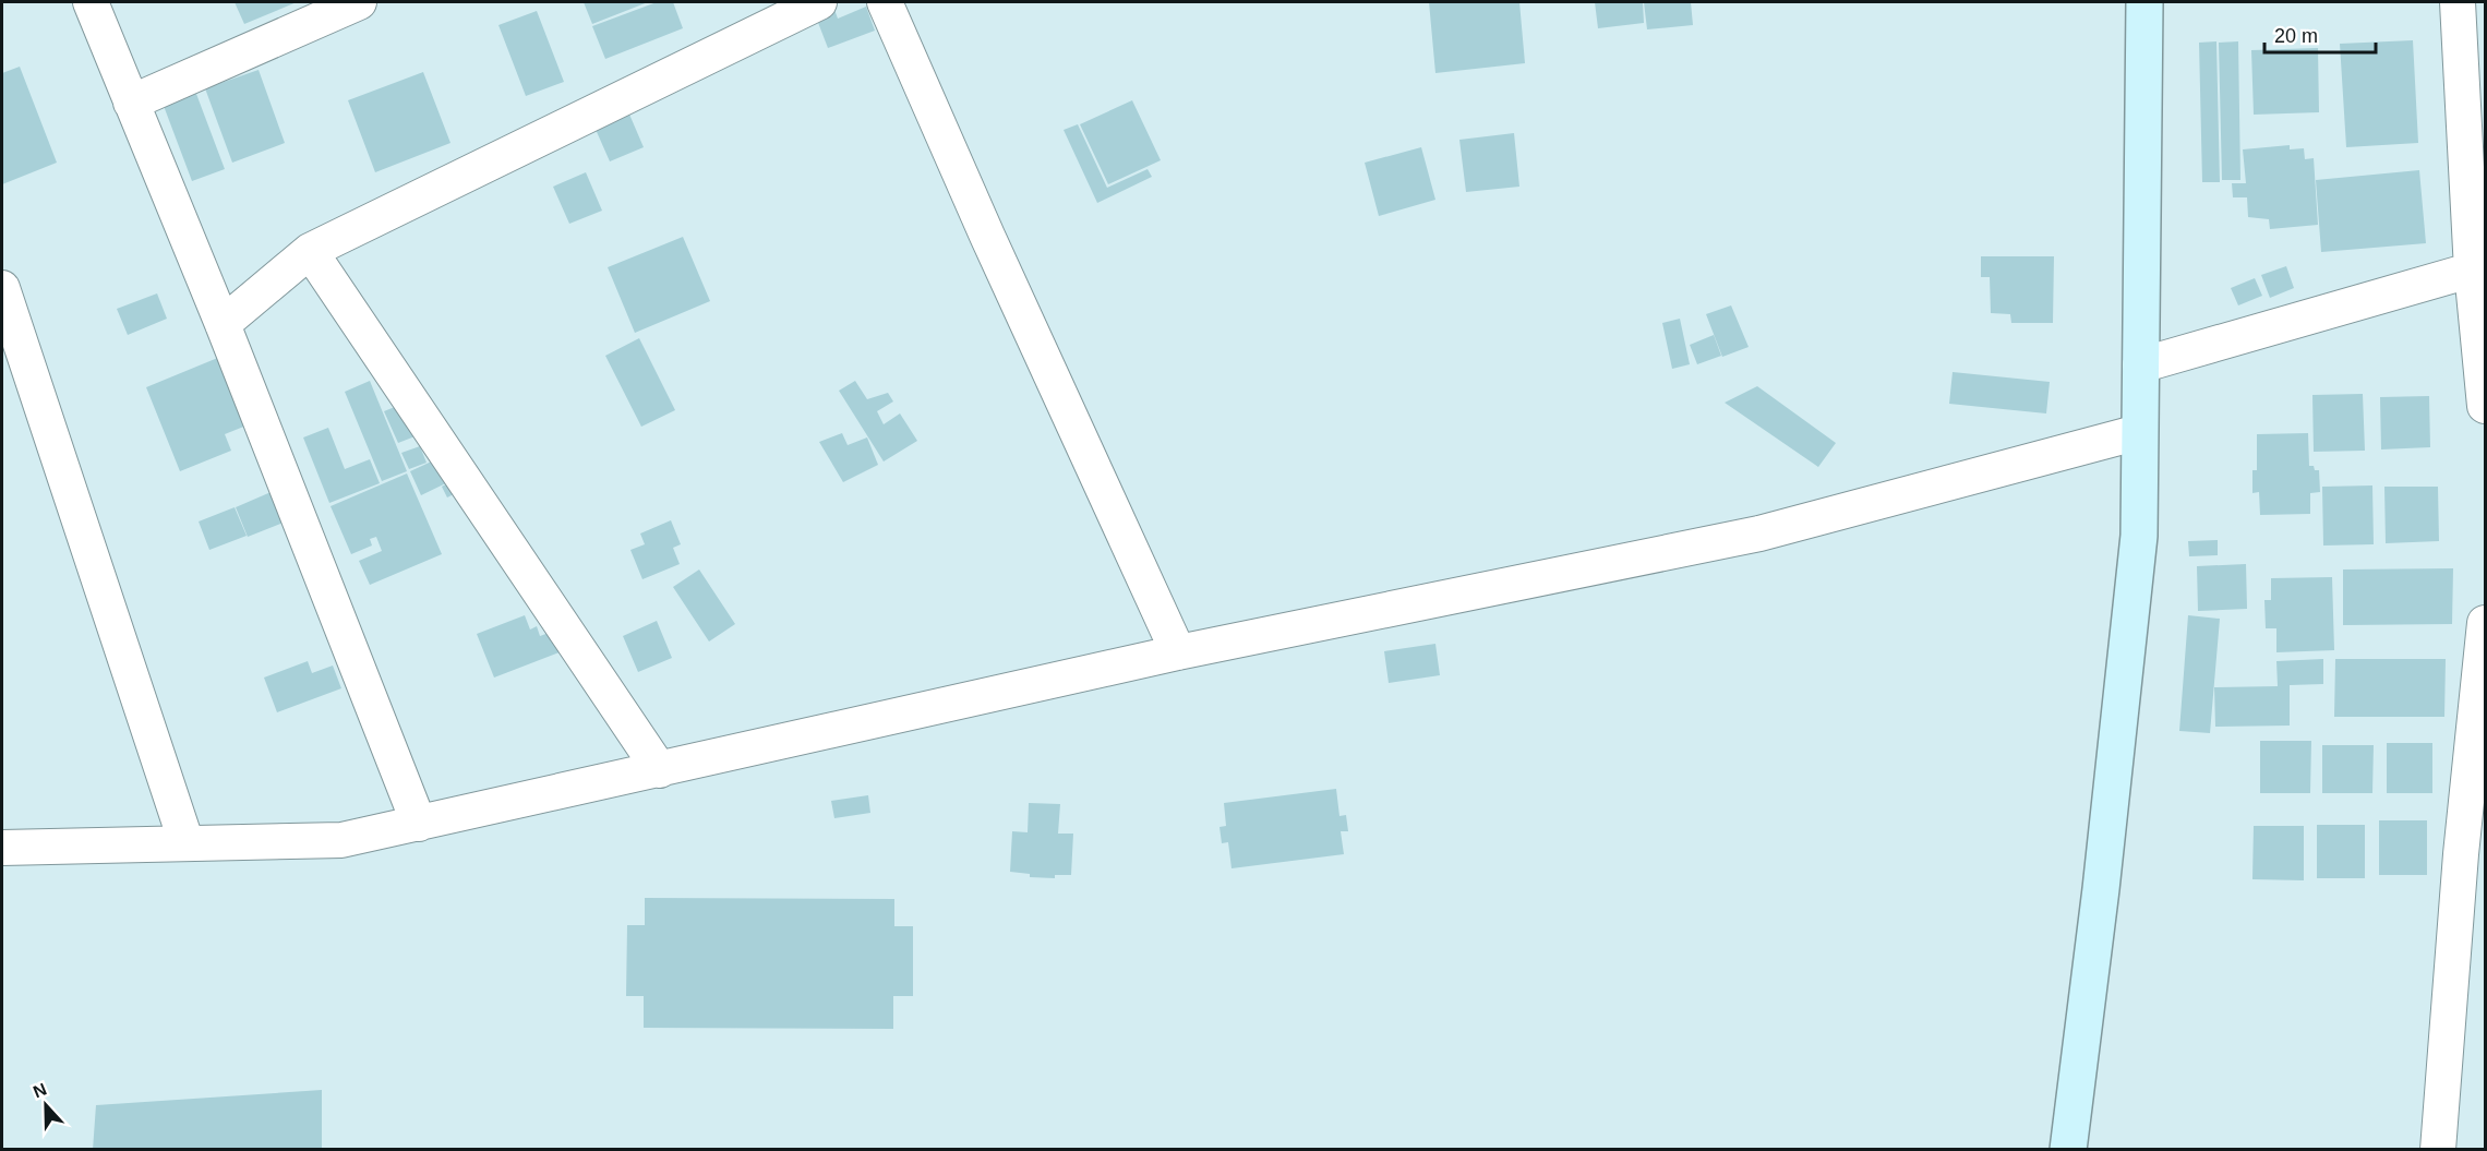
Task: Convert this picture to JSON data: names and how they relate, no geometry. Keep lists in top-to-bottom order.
{
  "scale_bar": "20 m",
  "north": "top"
}
